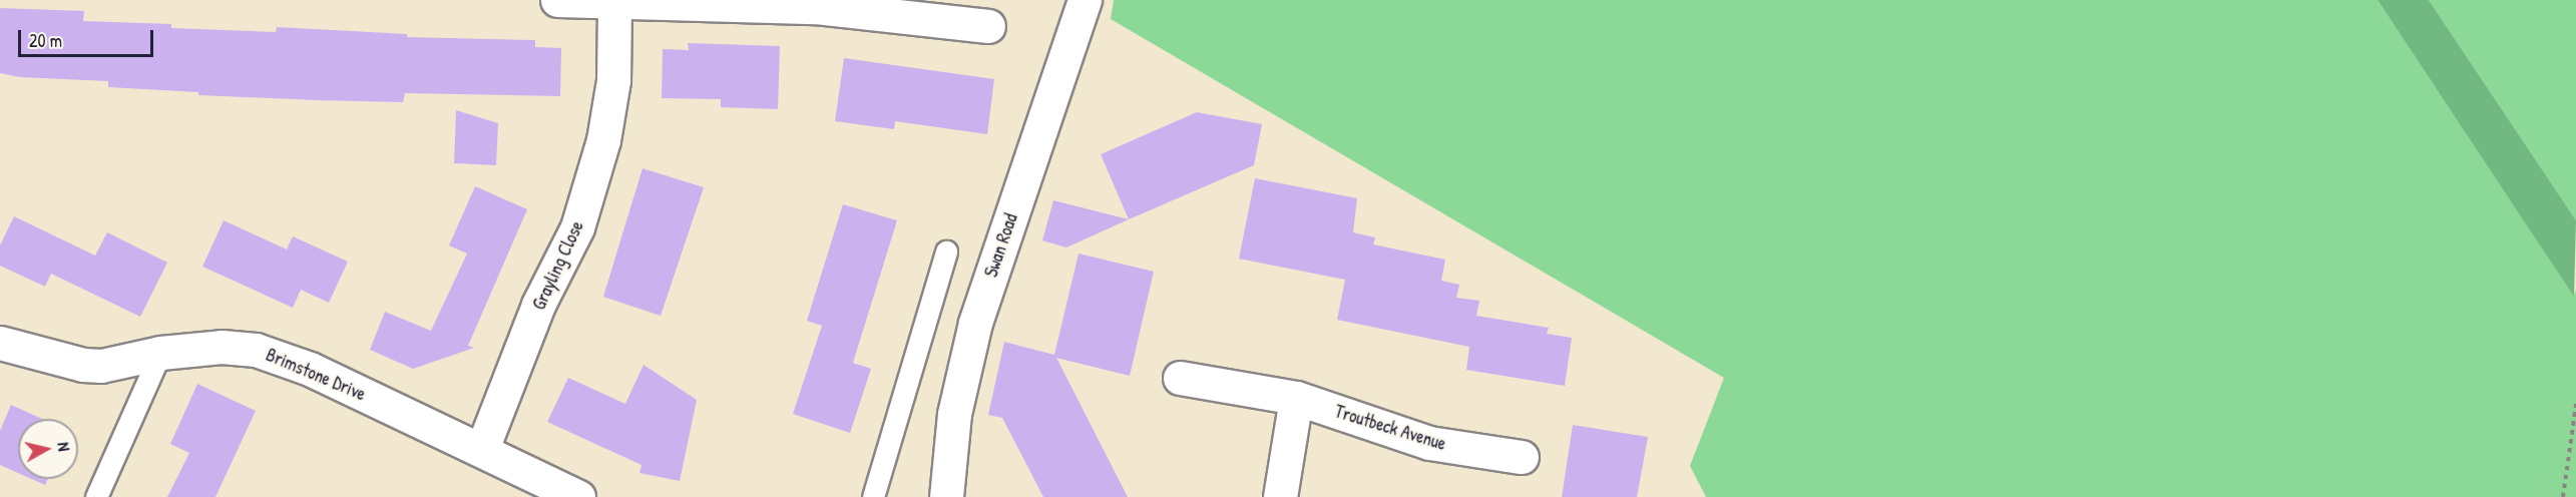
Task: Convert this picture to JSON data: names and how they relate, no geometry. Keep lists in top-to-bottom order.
{
  "streets": {
    "street": [
      "Swan Road",
      "Grayling Close",
      "Brimstone Drive",
      "Troutbeck Avenue"
    ]
  },
  "crossings": [
    ["Grayling Close", "Brimstone Drive"]
  ],
  "scale_bar": "20 m",
  "north": "right"
}
